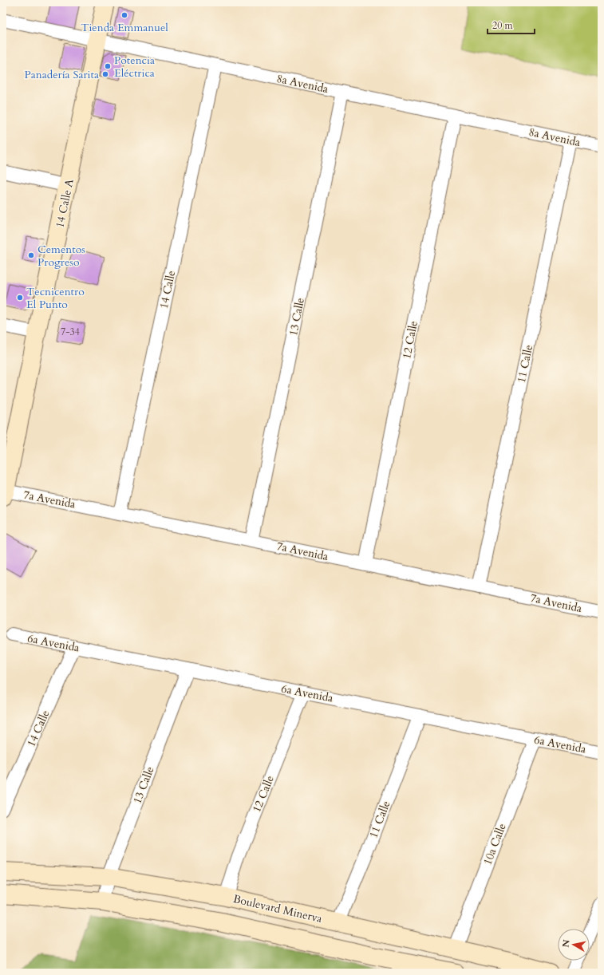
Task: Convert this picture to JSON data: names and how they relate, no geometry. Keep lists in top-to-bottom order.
{
  "streets": {
    "street": [
      "8a Avenida",
      "14 Calle A",
      "14 Calle",
      "13 Calle",
      "12 Calle",
      "11 Calle",
      "7a Avenida",
      "6a Avenida",
      "10a Calle",
      "Boulevard Minerva"
    ]
  },
  "crossings": [
    ["8a Avenida", "14 Calle A"],
    ["8a Avenida", "14 Calle"],
    ["8a Avenida", "13 Calle"],
    ["8a Avenida", "12 Calle"],
    ["8a Avenida", "11 Calle"],
    ["14 Calle A", "7a Avenida"],
    ["14 Calle", "7a Avenida"],
    ["14 Calle", "6a Avenida"],
    ["13 Calle", "7a Avenida"],
    ["13 Calle", "6a Avenida"],
    ["13 Calle", "Boulevard Minerva"],
    ["12 Calle", "7a Avenida"],
    ["12 Calle", "6a Avenida"],
    ["12 Calle", "Boulevard Minerva"],
    ["11 Calle", "7a Avenida"],
    ["11 Calle", "6a Avenida"],
    ["11 Calle", "Boulevard Minerva"],
    ["6a Avenida", "10a Calle"],
    ["10a Calle", "Boulevard Minerva"]
  ],
  "places": [
    "Tienda Emmanuel",
    "Potencia Eléctrica",
    "Panadería Sarita",
    "Cementos Progreso",
    "Tecnicentro El Punto"
  ],
  "house_numbers": ["7-34"],
  "scale_bar": "20 m",
  "north": "left"
}
